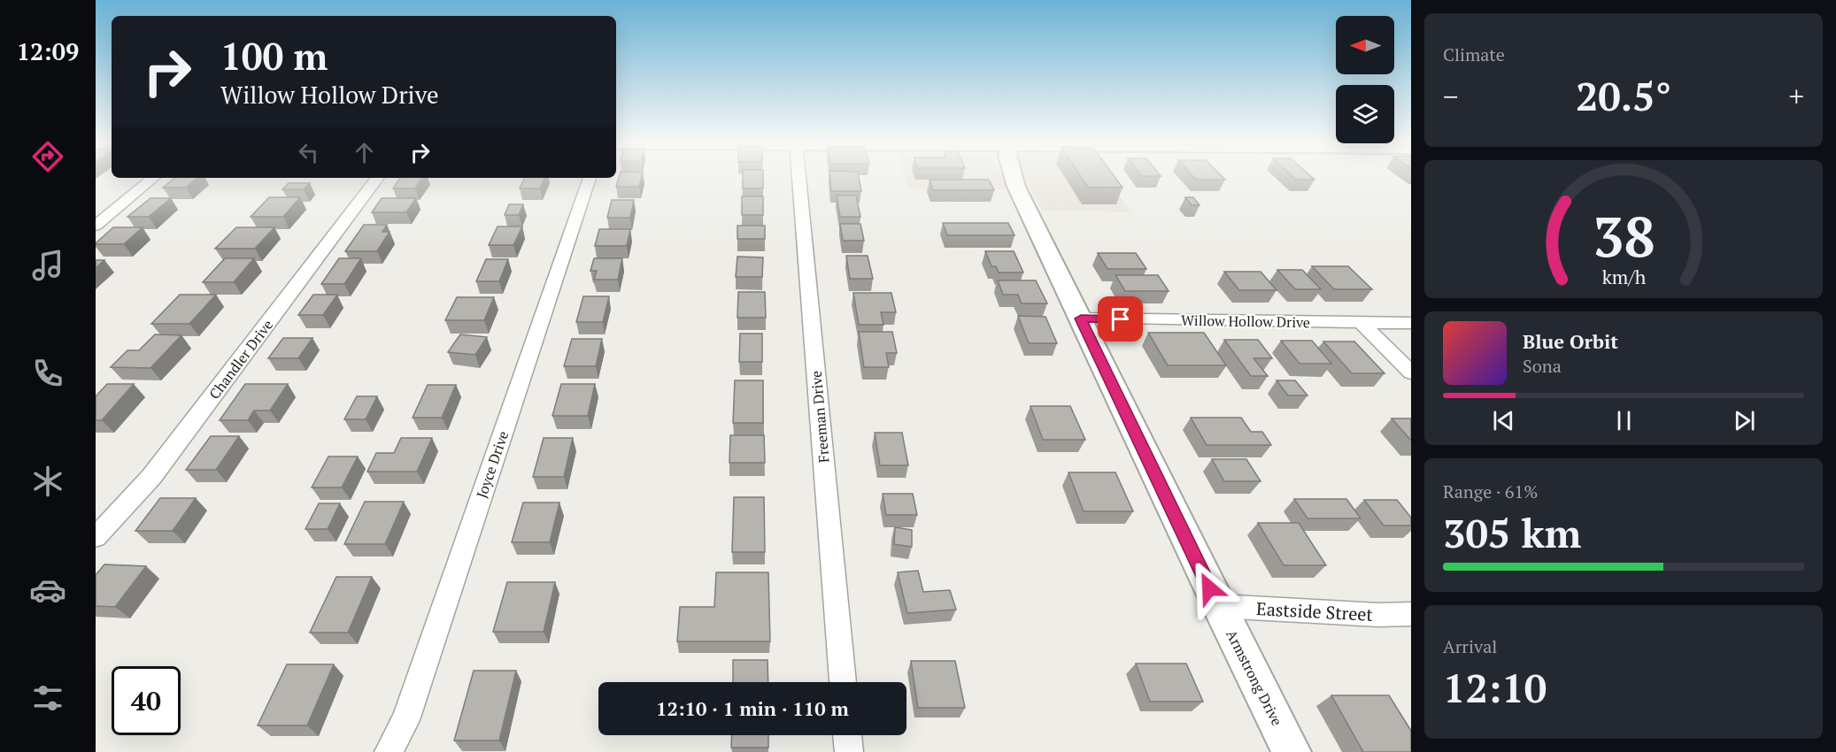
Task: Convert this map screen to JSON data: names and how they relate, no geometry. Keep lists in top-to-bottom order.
{
  "streets": {
    "street": [
      "Willow Hollow Drive",
      "Chandler Drive",
      "Freeman Drive",
      "Joyce Drive",
      "Eastside Street",
      "Armstrong Drive"
    ]
  },
  "crossings": [
    ["Willow Hollow Drive", "Armstrong Drive"],
    ["Eastside Street", "Armstrong Drive"]
  ],
  "north": "left",
  "page": {
    "tabs": "12:09",
    "tile": [
      "Climate",
      ["Range · 61%", "305 km"],
      ["Arrival", "12:10"]
    ],
    "turn": ["100 m", "Willow Hollow Drive"],
    "heat": ["−", "20.5°", "+"],
    "song": ["Blue Orbit", "Sona"],
    "limit": "40",
    "trip": "12:10 · 1 min · 110 m",
    "gauge": ["38", "km/h"]
  }
}
